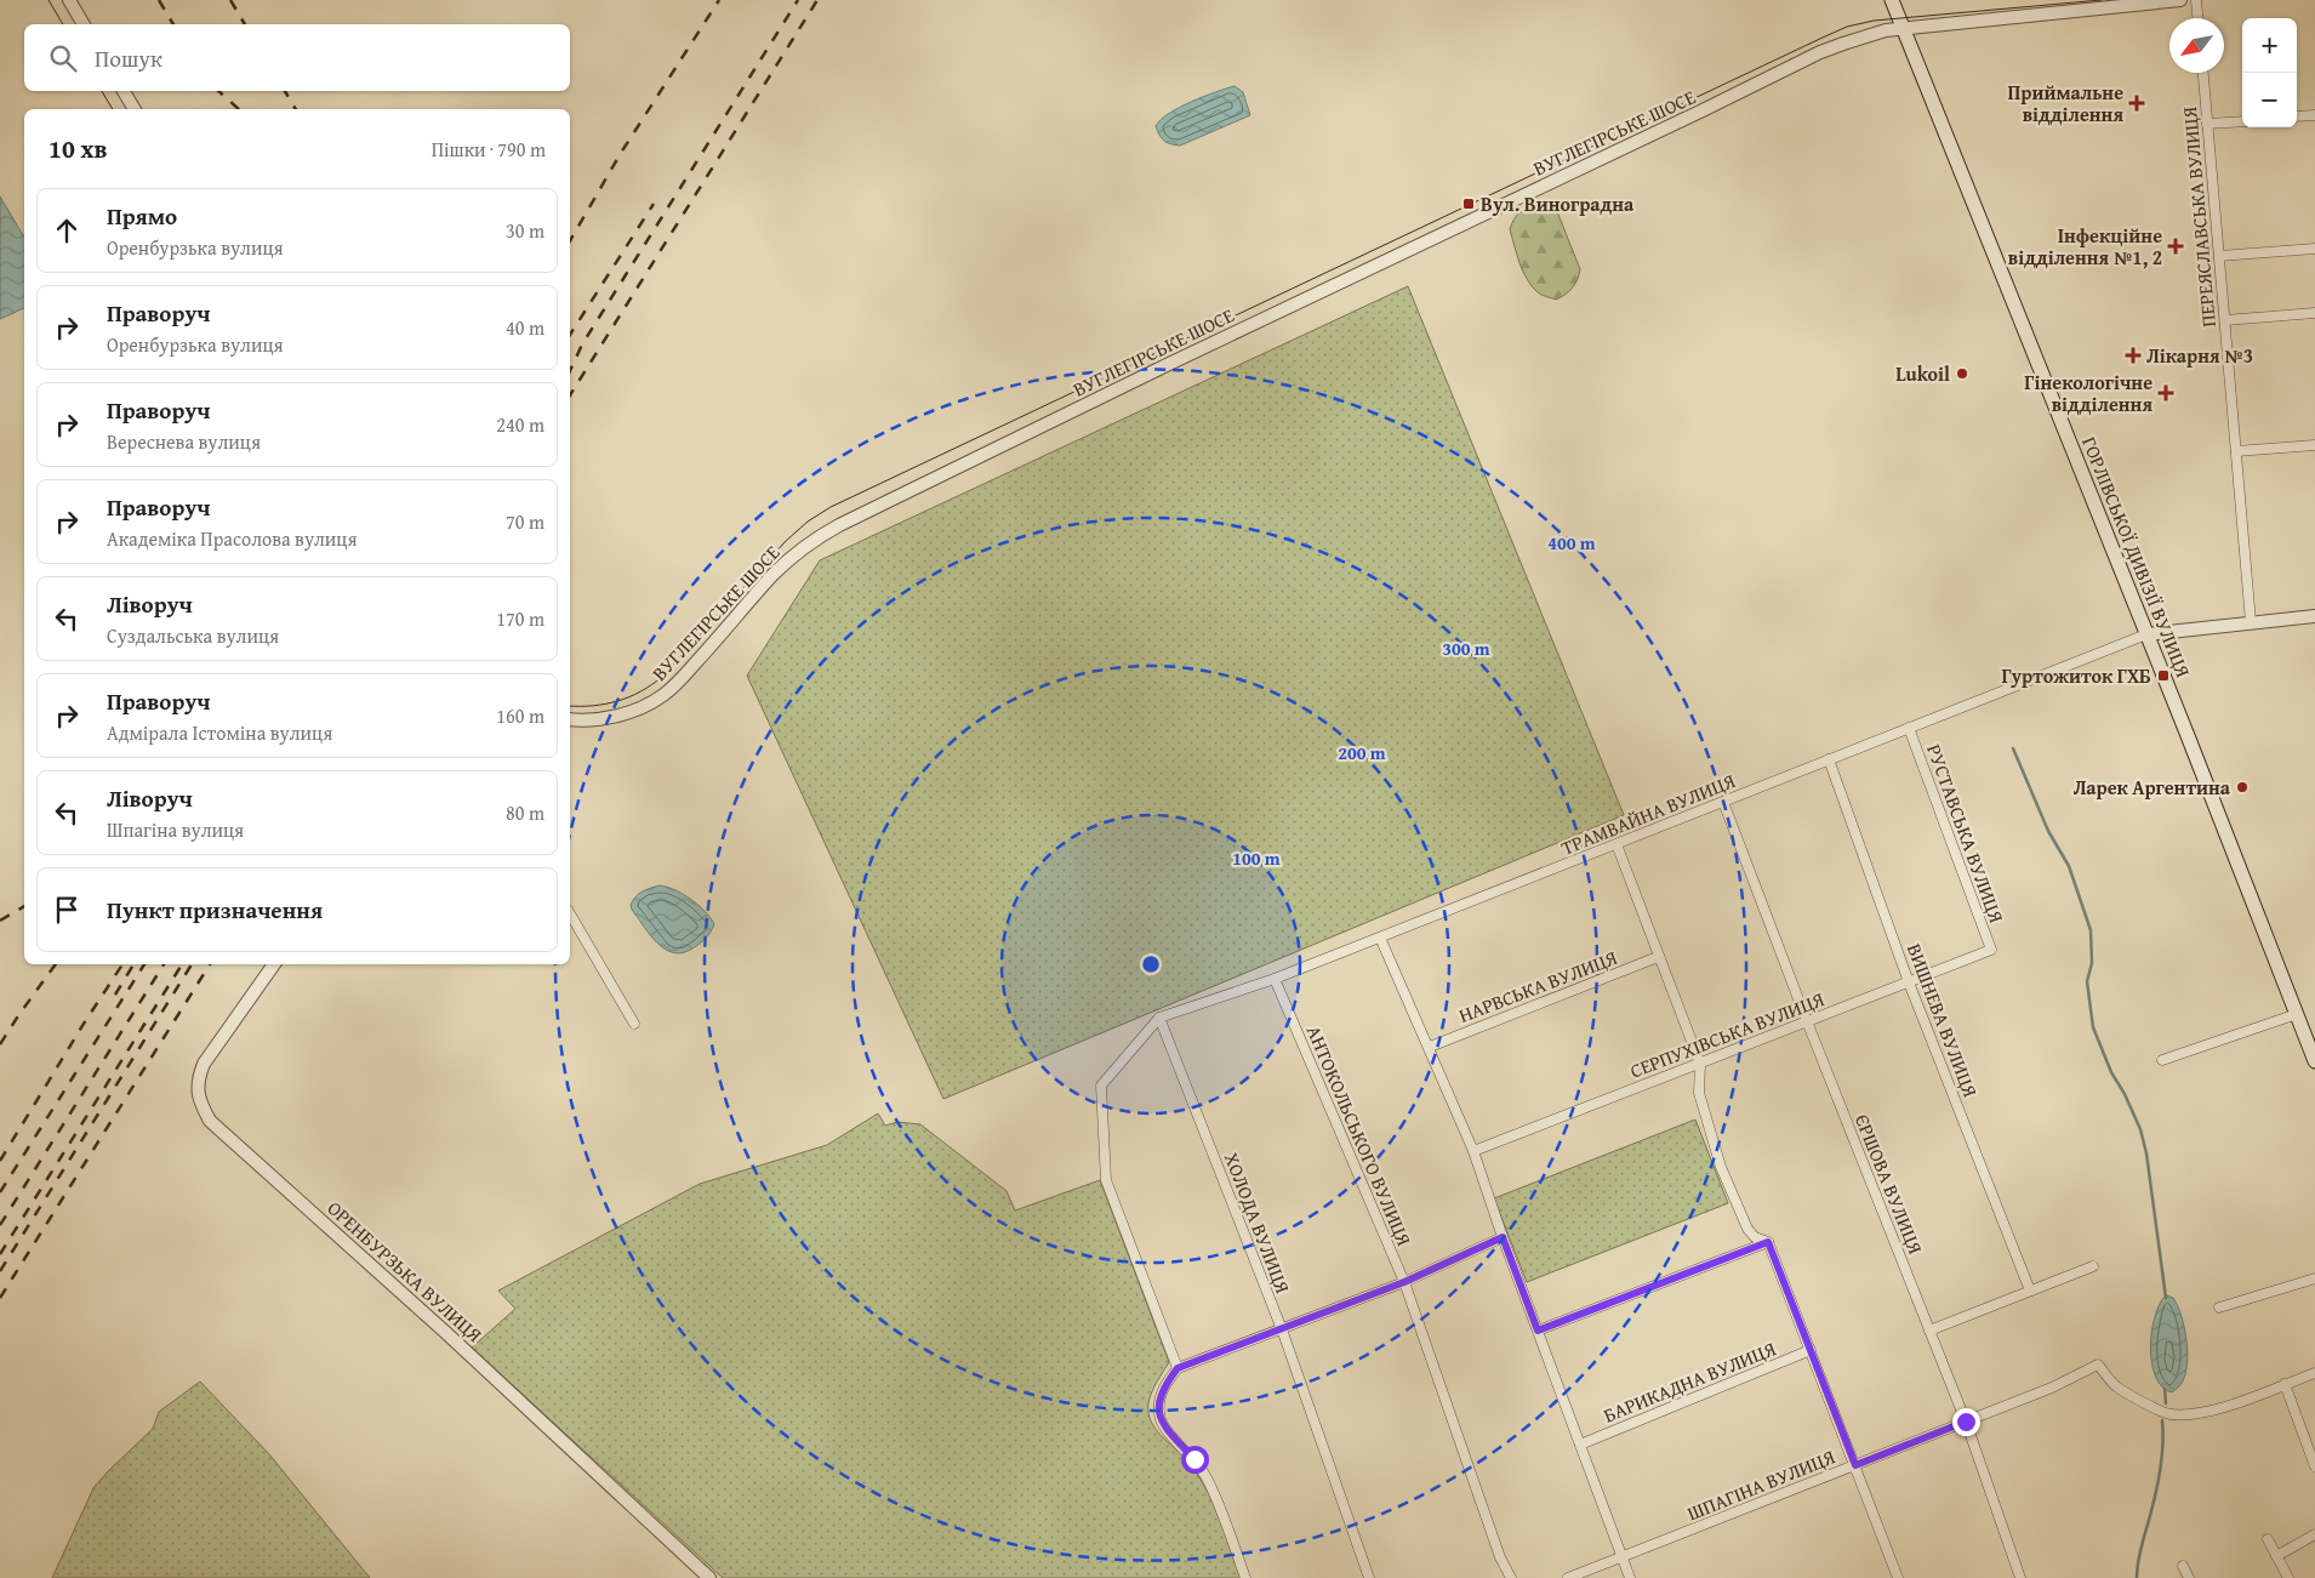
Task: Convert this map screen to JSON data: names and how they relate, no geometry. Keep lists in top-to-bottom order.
{
  "streets": {
    "main road": ["ГОРЛІВСЬКОЇ ДИВІЗІЇ ВУЛИЦЯ"],
    "street": [
      "ВУГЛЕГІРСЬКЕ ШОСЕ",
      "ПЕРЕЯСЛАВСЬКА ВУЛИЦЯ",
      "ТРАМВАЙНА ВУЛИЦЯ",
      "РУСТАВСЬКА ВУЛИЦЯ",
      "НАРВСЬКА ВУЛИЦЯ",
      "ВИШНЕВА ВУЛИЦЯ",
      "СЕРПУХІВСЬКА ВУЛИЦЯ",
      "АНТОКОЛЬСЬКОГО ВУЛИЦЯ",
      "ЄРШОВА ВУЛИЦЯ",
      "ХОЛОДА ВУЛИЦЯ",
      "ОРЕНБУРЗЬКА ВУЛИЦЯ",
      "БАРИКАДНА ВУЛИЦЯ",
      "ШПАГІНА ВУЛИЦЯ"
    ]
  },
  "crossings": [
    ["ВУГЛЕГІРСЬКЕ ШОСЕ", "ГОРЛІВСЬКОЇ ДИВІЗІЇ ВУЛИЦЯ"],
    ["ГОРЛІВСЬКОЇ ДИВІЗІЇ ВУЛИЦЯ", "ТРАМВАЙНА ВУЛИЦЯ"],
    ["ТРАМВАЙНА ВУЛИЦЯ", "РУСТАВСЬКА ВУЛИЦЯ"],
    ["ТРАМВАЙНА ВУЛИЦЯ", "ВИШНЕВА ВУЛИЦЯ"],
    ["ТРАМВАЙНА ВУЛИЦЯ", "АНТОКОЛЬСЬКОГО ВУЛИЦЯ"],
    ["ТРАМВАЙНА ВУЛИЦЯ", "ЄРШОВА ВУЛИЦЯ"],
    ["ТРАМВАЙНА ВУЛИЦЯ", "ХОЛОДА ВУЛИЦЯ"],
    ["РУСТАВСЬКА ВУЛИЦЯ", "СЕРПУХІВСЬКА ВУЛИЦЯ"],
    ["ВИШНЕВА ВУЛИЦЯ", "СЕРПУХІВСЬКА ВУЛИЦЯ"],
    ["СЕРПУХІВСЬКА ВУЛИЦЯ", "ЄРШОВА ВУЛИЦЯ"],
    ["ЄРШОВА ВУЛИЦЯ", "ШПАГІНА ВУЛИЦЯ"]
  ],
  "places": {
    "health": [
      "Приймальне відділення",
      "Інфекційне відділення №1, 2",
      "Лікарня №3",
      "Гінекологічне відділення"
    ],
    "transit": ["Вул. Виноградна", "Гуртожиток ГХБ"],
    "other": ["Lukoil", "Ларек Аргентина"]
  },
  "north": "bottom left",
  "page": {
    "map_buttons": ["+", "−"],
    "search": "Пошук",
    "heading": ["10 хв", "Пішки · 790 m"],
    "list": [
      ["Прямо", "Оренбурзька вулиця", "30 m"],
      ["Праворуч", "Оренбурзька вулиця", "40 m"],
      ["Праворуч", "Вереснева вулиця", "240 m"],
      ["Праворуч", "Академіка Прасолова вулиця", "70 m"],
      ["Ліворуч", "Суздальська вулиця", "170 m"],
      ["Праворуч", "Адмірала Істоміна вулиця", "160 m"],
      ["Ліворуч", "Шпагіна вулиця", "80 m"],
      "Пункт призначення"
    ]
  },
  "rings": [
    "400 m",
    "300 m",
    "200 m",
    "100 m"
  ]
}
